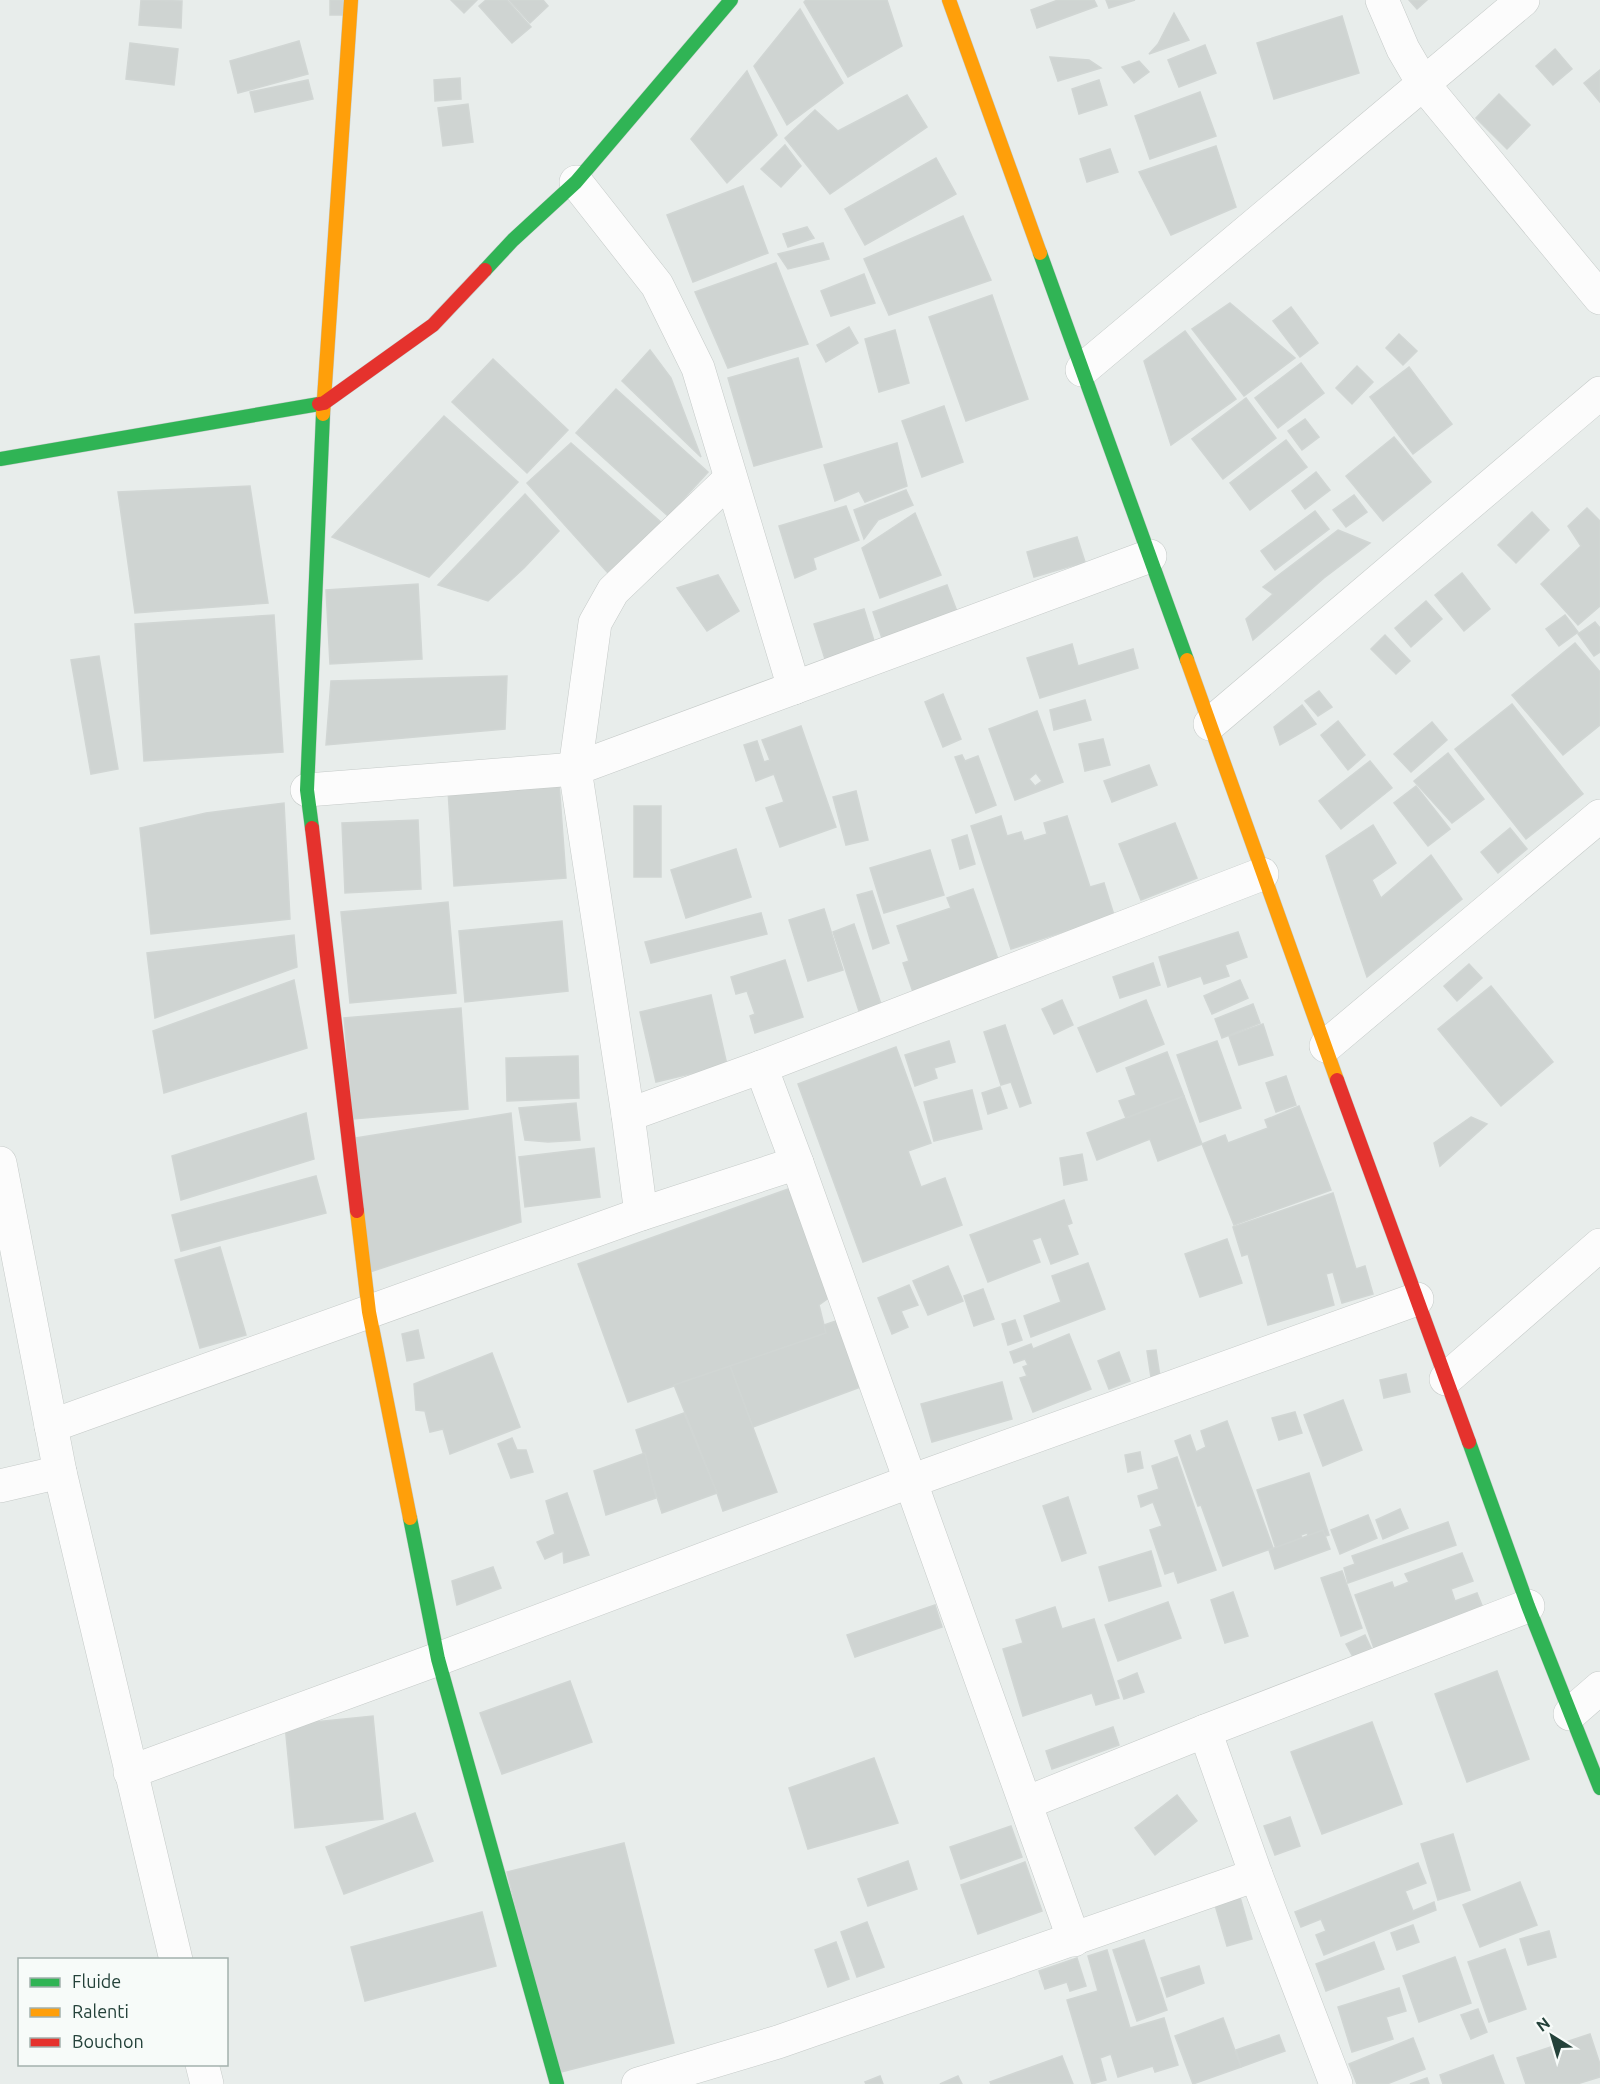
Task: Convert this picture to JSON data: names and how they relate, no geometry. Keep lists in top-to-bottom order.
{
  "legend": ["Fluide", "Ralenti", "Bouchon"],
  "north": "top left"
}
